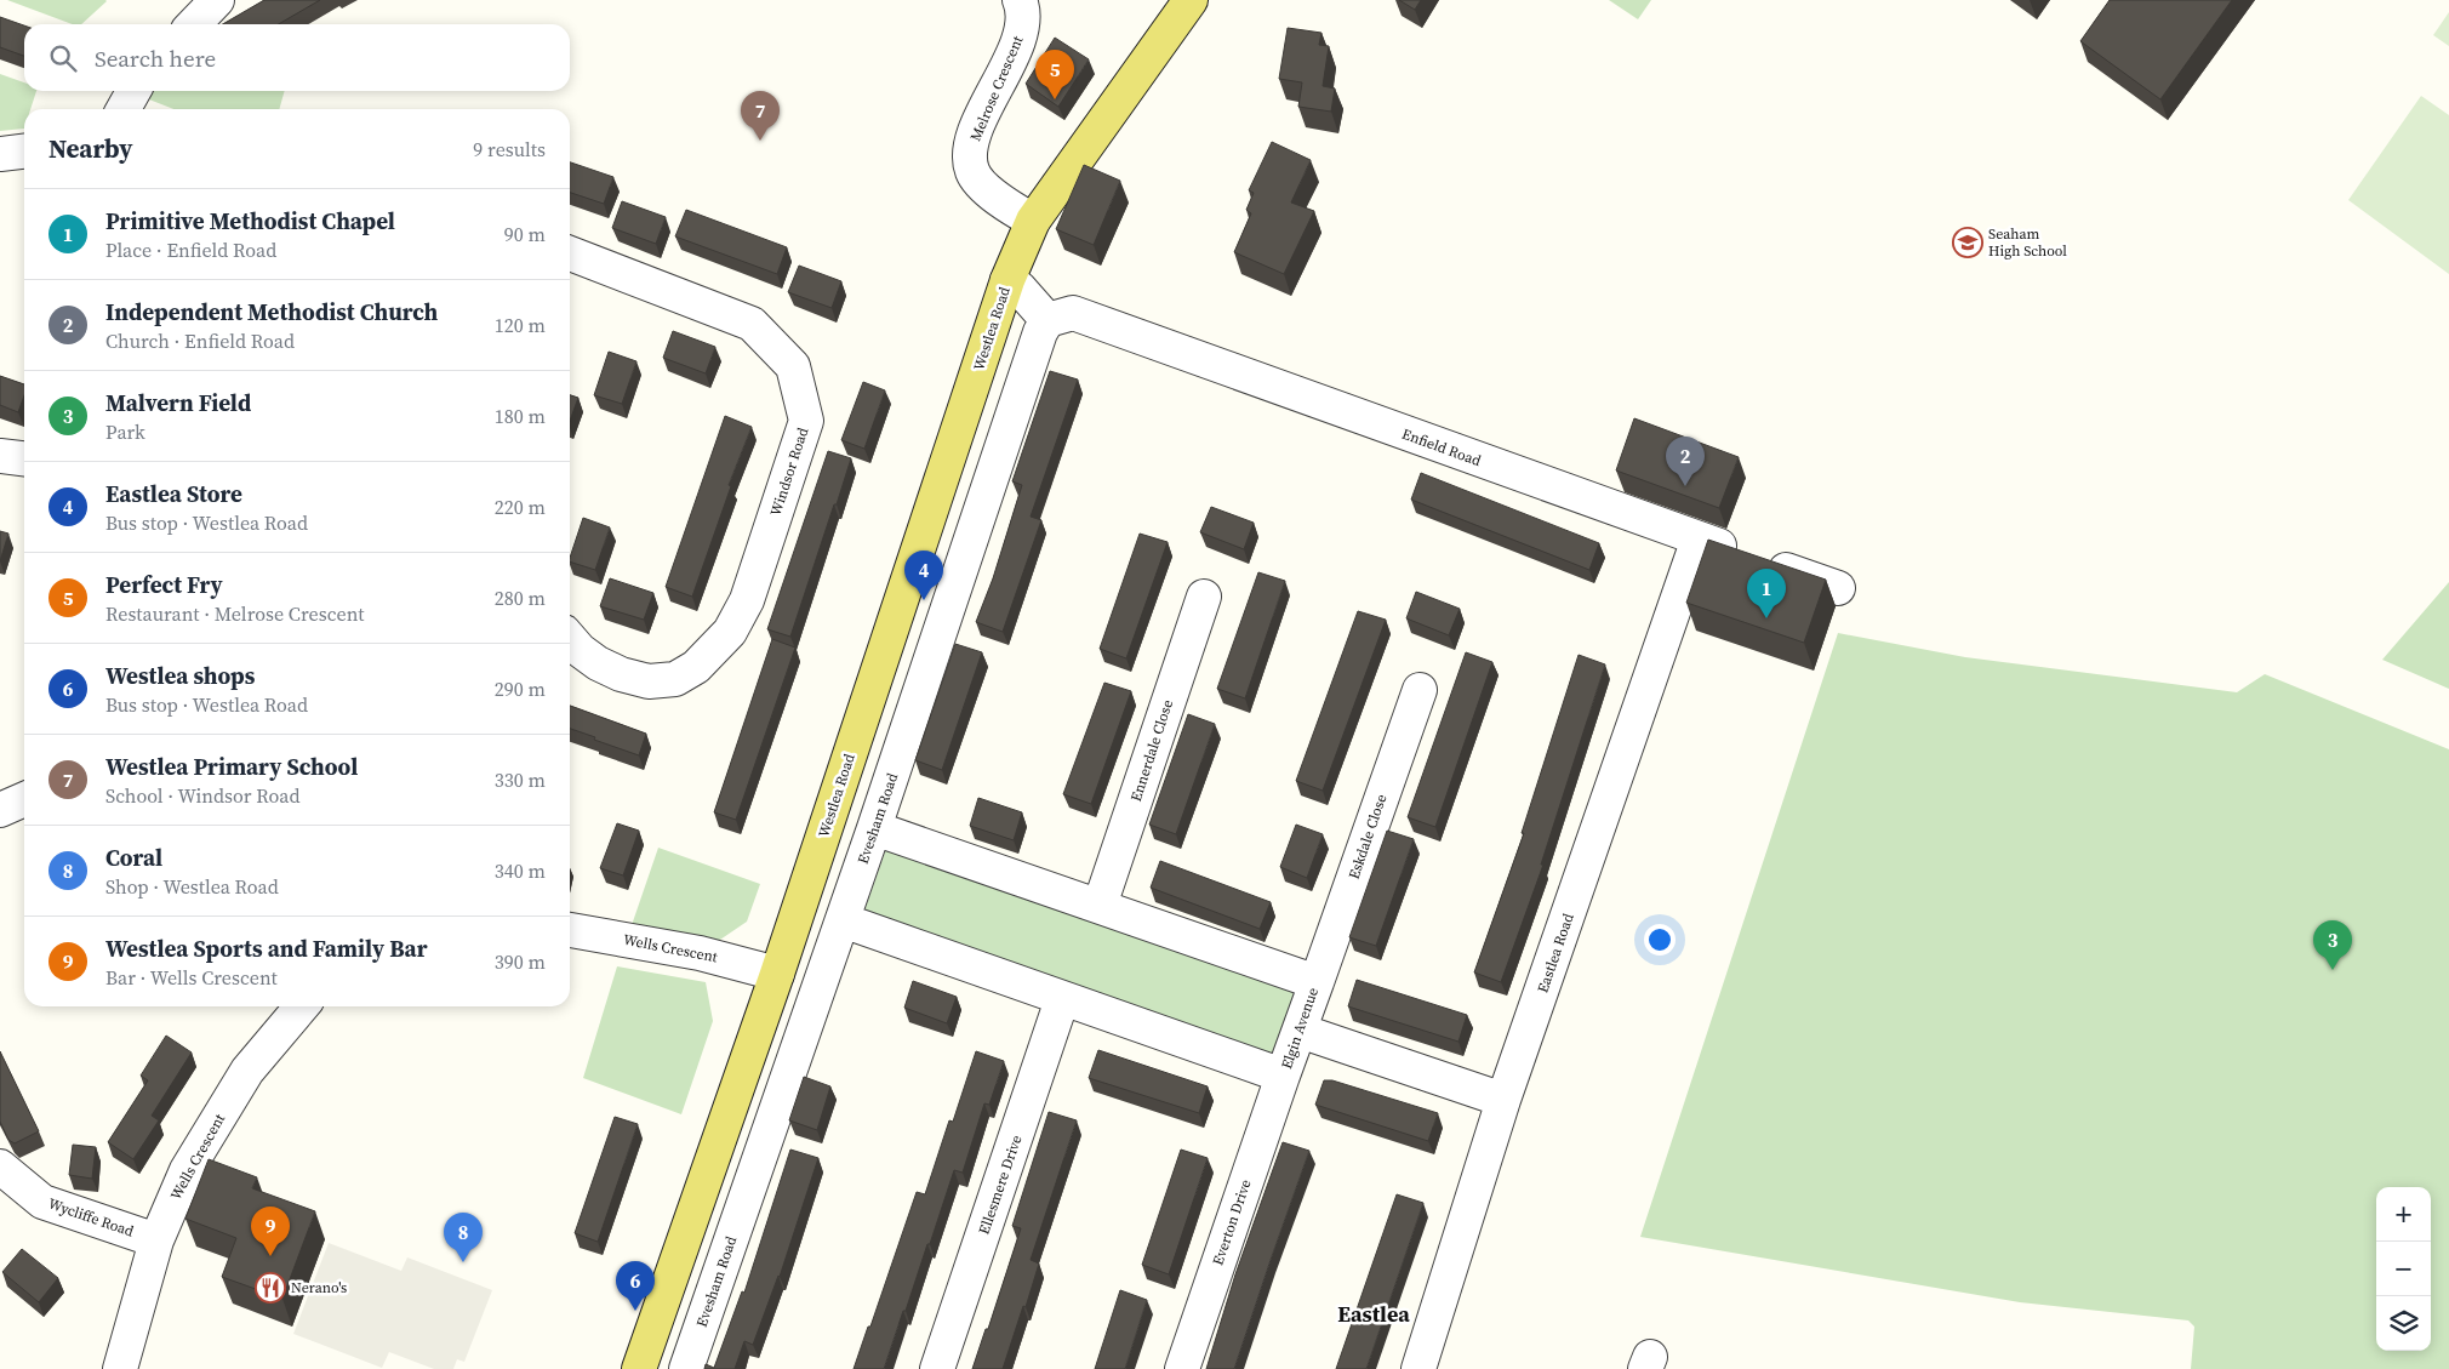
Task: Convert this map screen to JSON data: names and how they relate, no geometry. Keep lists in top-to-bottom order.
{
  "streets": {
    "main road": ["Westlea Road"],
    "street": [
      "Melrose Crescent",
      "Enfield Road",
      "Windsor Road",
      "Ennerdale Close",
      "Evesham Road",
      "Eskdale Close",
      "Wells Crescent",
      "Eastlea Road",
      "Elgin Avenue",
      "Ellesmere Drive",
      "Wycliffe Road",
      "Everton Drive"
    ]
  },
  "crossings": [
    ["Melrose Crescent", "Westlea Road"],
    ["Westlea Road", "Wells Crescent"],
    ["Enfield Road", "Evesham Road"],
    ["Enfield Road", "Eastlea Road"],
    ["Ennerdale Close", "Elgin Avenue"],
    ["Evesham Road", "Elgin Avenue"],
    ["Eskdale Close", "Elgin Avenue"],
    ["Wells Crescent", "Wycliffe Road"],
    ["Elgin Avenue", "Ellesmere Drive"],
    ["Elgin Avenue", "Everton Drive"]
  ],
  "districts": ["Eastlea"],
  "places": {
    "school or university": ["Seaham High School"],
    "restaurant": ["Nerano's"]
  },
  "page": {
    "search": "Search here",
    "pins": [
      "5",
      "7",
      "2",
      "4",
      "1",
      "3",
      "9",
      "8",
      "6"
    ],
    "heading": ["Nearby", "9 results"],
    "list": [
      {
        "mark": "1",
        "name": "Primitive Methodist Chapel",
        "note": "Place · Enfield Road",
        "value": "90 m"
      },
      {
        "mark": "2",
        "name": "Independent Methodist Church",
        "note": "Church · Enfield Road",
        "value": "120 m"
      },
      {
        "mark": "3",
        "name": "Malvern Field",
        "note": "Park",
        "value": "180 m"
      },
      {
        "mark": "4",
        "name": "Eastlea Store",
        "note": "Bus stop · Westlea Road",
        "value": "220 m"
      },
      {
        "mark": "5",
        "name": "Perfect Fry",
        "note": "Restaurant · Melrose Crescent",
        "value": "280 m"
      },
      {
        "mark": "6",
        "name": "Westlea shops",
        "note": "Bus stop · Westlea Road",
        "value": "290 m"
      },
      {
        "mark": "7",
        "name": "Westlea Primary School",
        "note": "School · Windsor Road",
        "value": "330 m"
      },
      {
        "mark": "8",
        "name": "Coral",
        "note": "Shop · Westlea Road",
        "value": "340 m"
      },
      {
        "mark": "9",
        "name": "Westlea Sports and Family Bar",
        "note": "Bar · Wells Crescent",
        "value": "390 m"
      }
    ],
    "map_buttons": ["+", "−"]
  }
}
